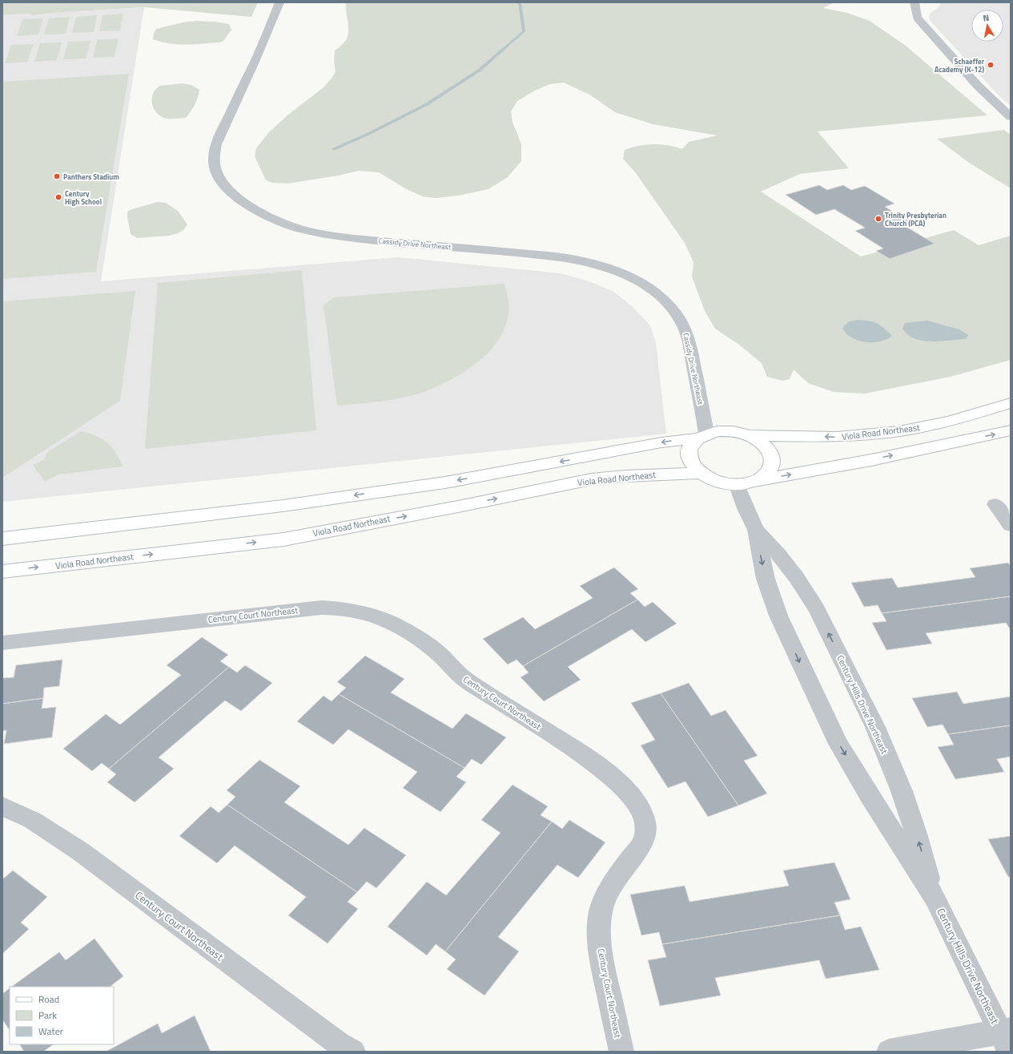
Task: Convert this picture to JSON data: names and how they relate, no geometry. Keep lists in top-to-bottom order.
{
  "streets": {
    "main road": ["Viola Road Northeast"],
    "street": ["Cassidy Drive Northeast", "Century Court Northeast", "Century Hills Drive Northeast"]
  },
  "crossings": [
    ["Cassidy Drive Northeast", "Viola Road Northeast"],
    ["Cassidy Drive Northeast", "Century Hills Drive Northeast"],
    ["Viola Road Northeast", "Century Hills Drive Northeast"]
  ],
  "places": [
    "Schaeffer Academy (K-12)",
    "Panthers Stadium",
    "Century High School",
    "Trinity Presbyterian Church (PCA)"
  ],
  "legend": ["Road", "Park", "Water"],
  "north": "top"
}
